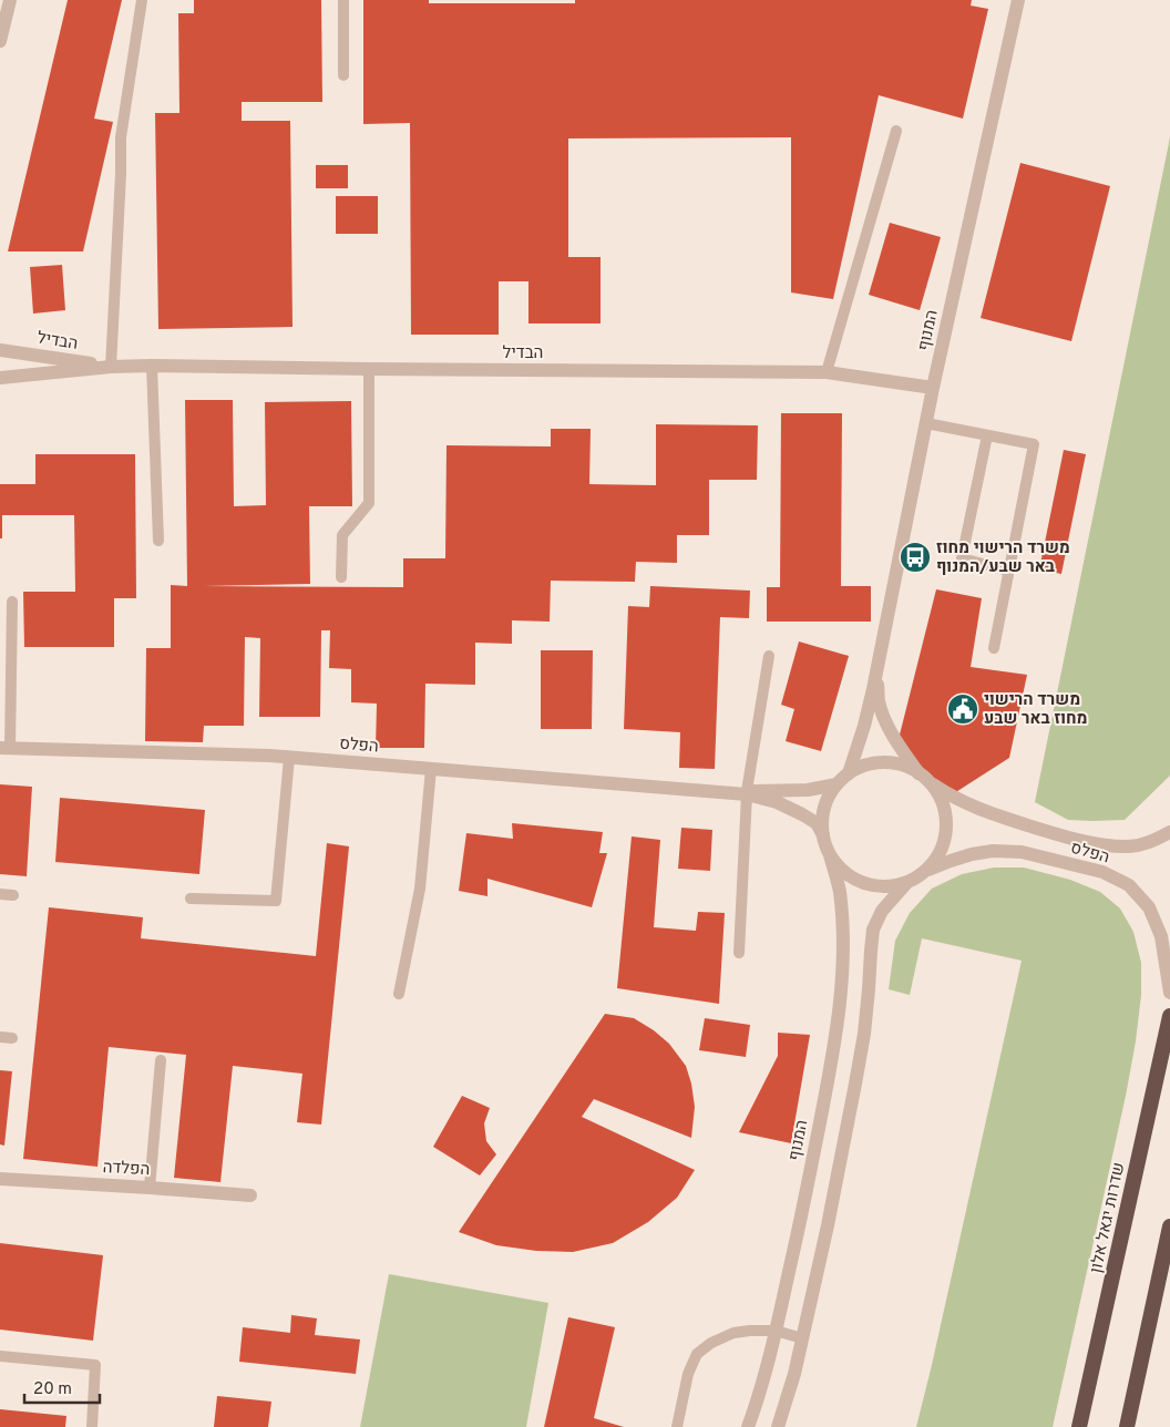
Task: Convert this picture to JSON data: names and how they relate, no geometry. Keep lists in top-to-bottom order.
{
  "streets": {
    "highway": ["שדרות יגאל אלון"],
    "street": [
      "המנוף",
      "הבדיל",
      "הפלס",
      "הפלדה"
    ]
  },
  "crossings": [
    ["המנוף", "הבדיל"],
    ["המנוף", "הפלס"]
  ],
  "places": {
    "bus stop": ["משרד הרישוי מחוז באר שבע/המנוף"],
    "public building": ["משרד הרישוי מחוז באר שבע"]
  },
  "scale_bar": "20 m"
}
